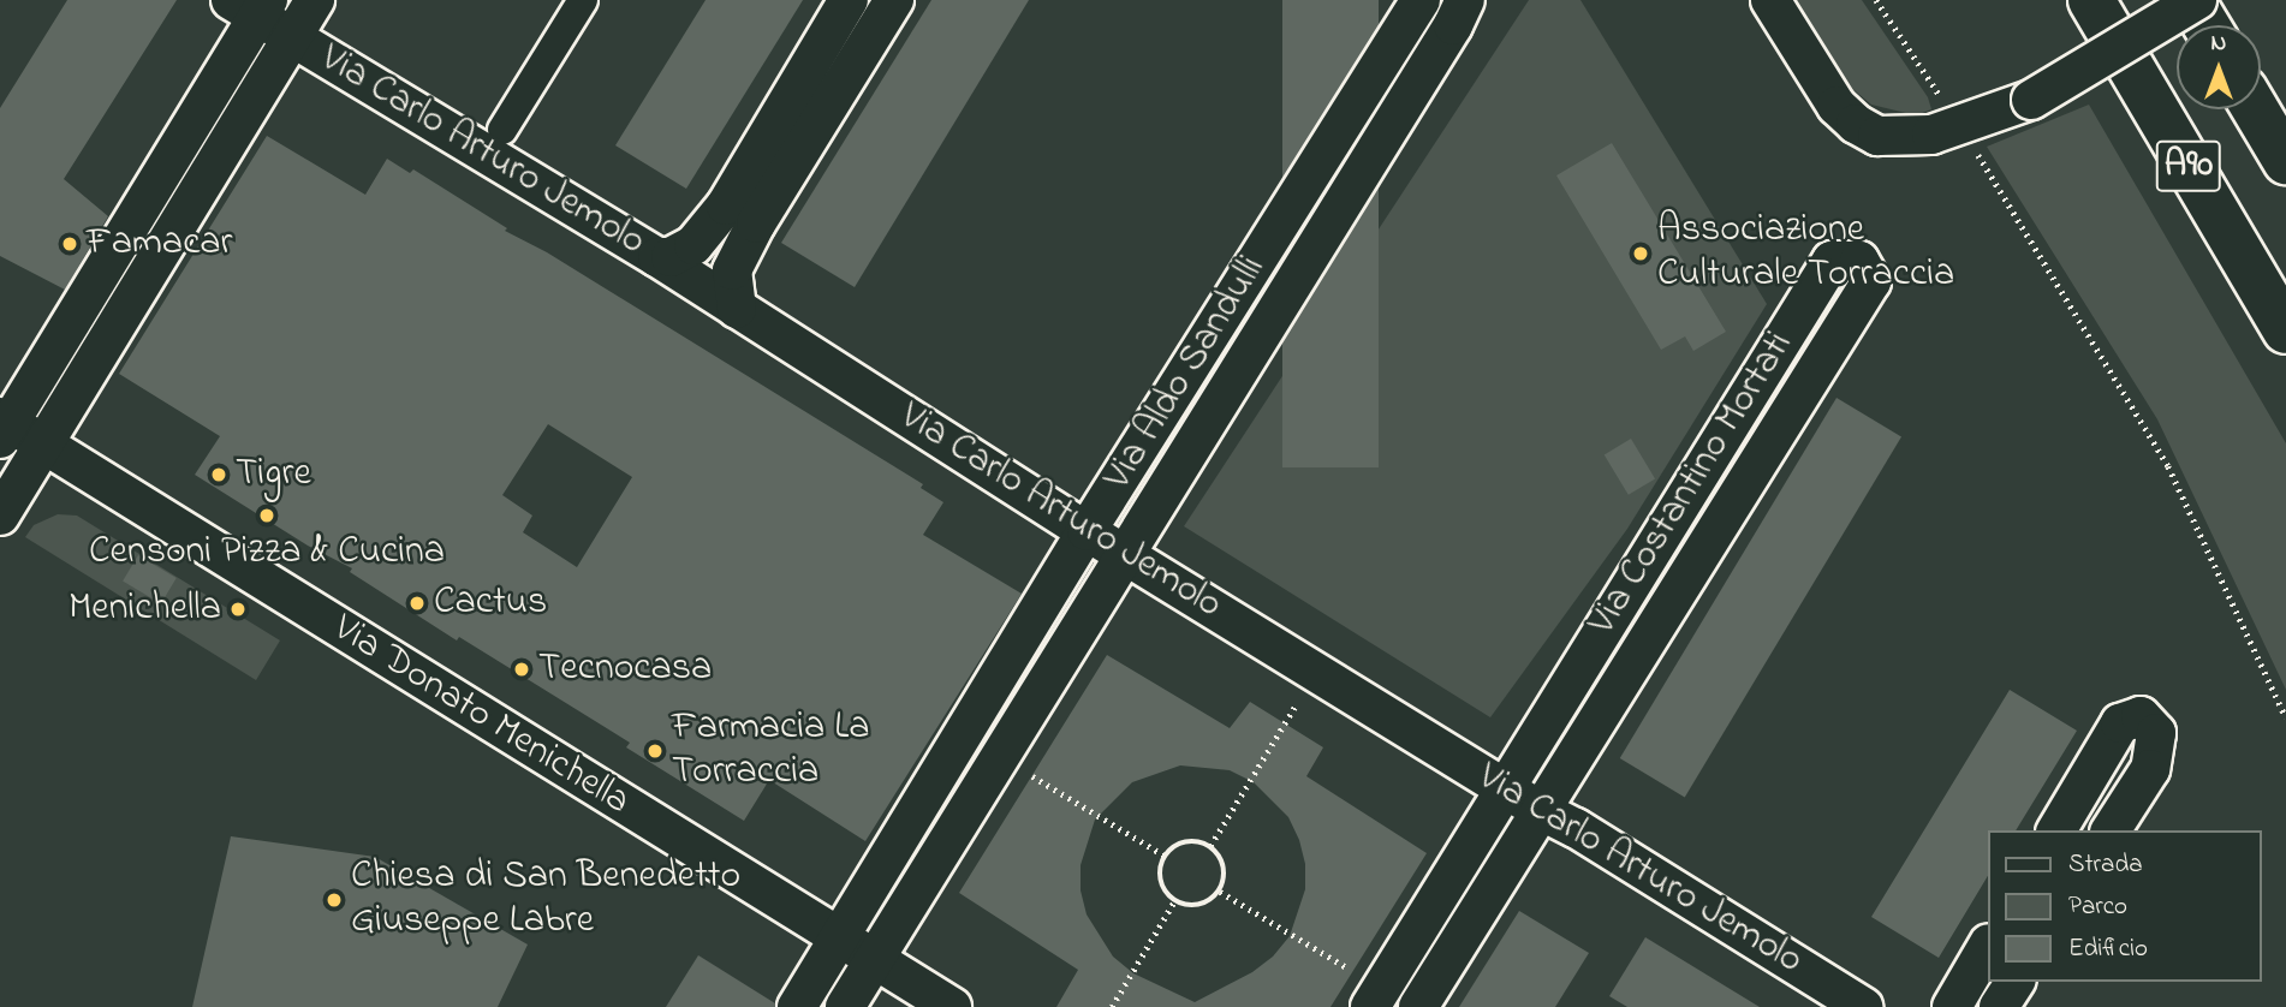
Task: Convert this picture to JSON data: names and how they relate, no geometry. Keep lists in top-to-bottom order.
{
  "streets": {
    "highway": ["A90"],
    "street": [
      "Via Carlo Arturo Jemolo",
      "Via Aldo Sandulli",
      "Via Costantino Mortati",
      "Via Donato Menichella"
    ]
  },
  "crossings": [
    ["Via Carlo Arturo Jemolo", "Via Aldo Sandulli"],
    ["Via Carlo Arturo Jemolo", "Via Costantino Mortati"],
    ["Via Aldo Sandulli", "Via Donato Menichella"]
  ],
  "places": [
    "Famacar",
    "Associazione Culturale Torraccia",
    "Tigre",
    "Censoni Pizza & Cucina",
    "Cactus",
    "Menichella",
    "Tecnocasa",
    "Farmacia La Torraccia",
    "Chiesa di San Benedetto Giuseppe Labre"
  ],
  "legend": ["Strada", "Parco", "Edificio"],
  "north": "top"
}
